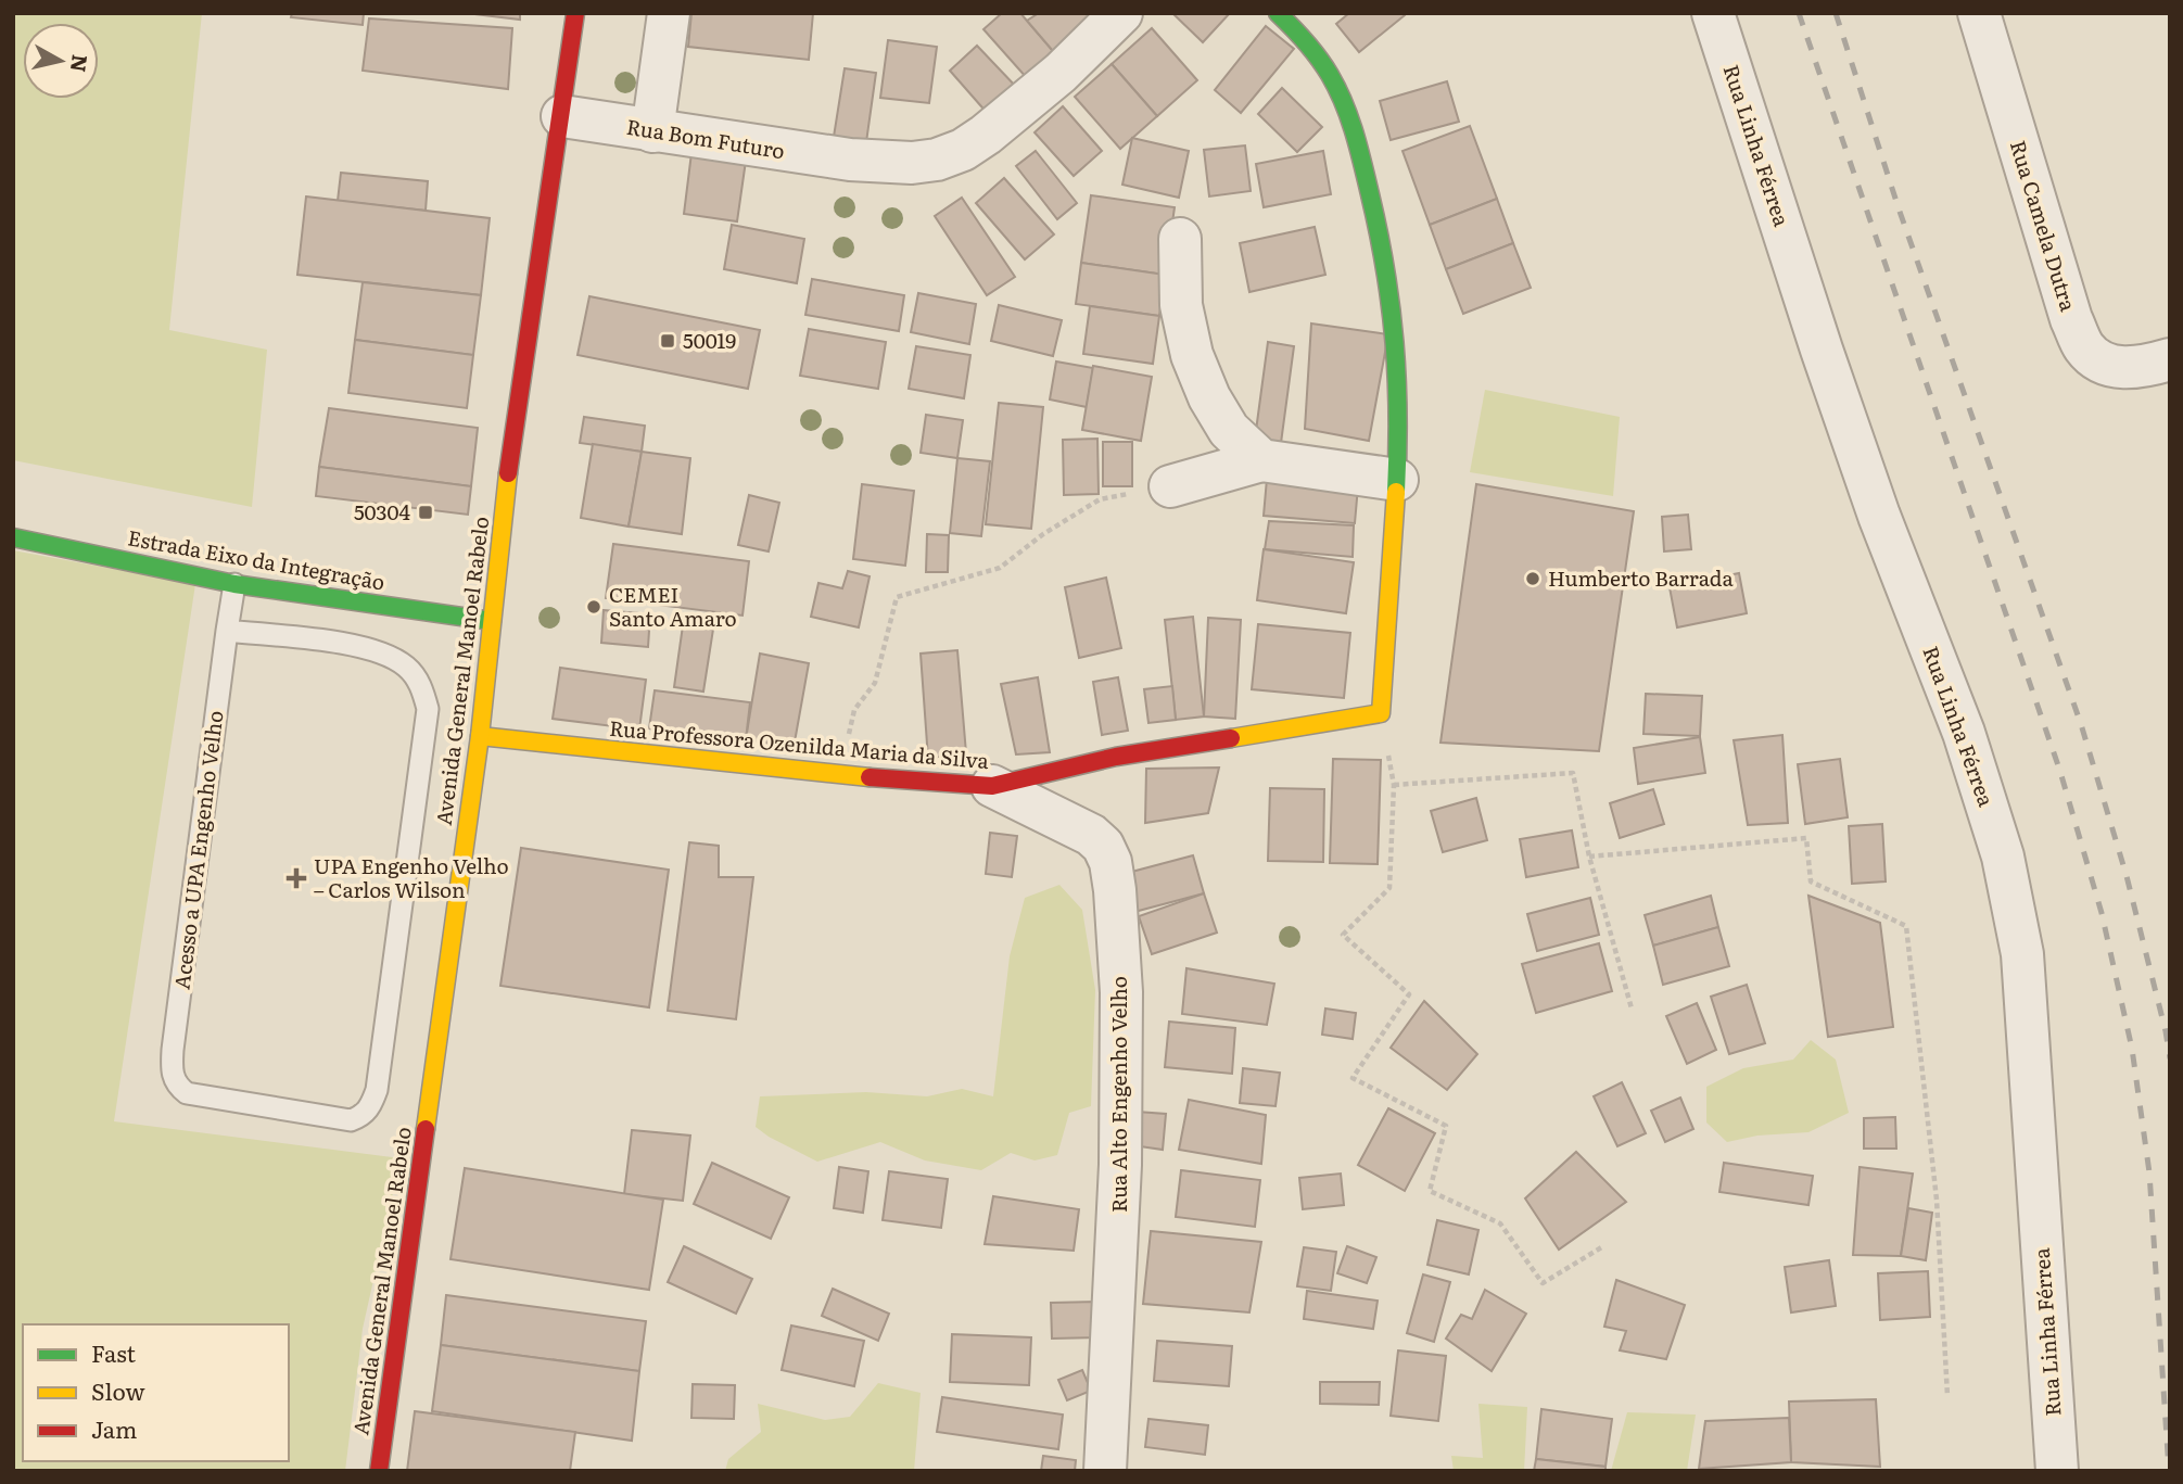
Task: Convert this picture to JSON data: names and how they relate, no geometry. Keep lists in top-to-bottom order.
{
  "streets": {
    "main road": ["Estrada Eixo da Integração", "Avenida General Manoel Rabelo", "Rua Professora Ozenilda Maria da Silva"],
    "street": [
      "Rua Bom Futuro",
      "Rua Linha Férrea",
      "Rua Camela Dutra",
      "Rua Alto Engenho Velho"
    ],
    "lane": ["Acesso a UPA Engenho Velho"]
  },
  "crossings": [
    ["Rua Bom Futuro", "Avenida General Manoel Rabelo"],
    ["Estrada Eixo da Integração", "Avenida General Manoel Rabelo"],
    ["Estrada Eixo da Integração", "Acesso a UPA Engenho Velho"],
    ["Avenida General Manoel Rabelo", "Rua Professora Ozenilda Maria da Silva"],
    ["Rua Professora Ozenilda Maria da Silva", "Rua Alto Engenho Velho"]
  ],
  "places": {
    "transit": ["50019", "50304"],
    "other": ["Humberto Barrada", "CEMEI Santo Amaro"],
    "health": ["UPA Engenho Velho – Carlos Wilson"]
  },
  "legend": ["Fast", "Slow", "Jam"],
  "north": "right"
}
